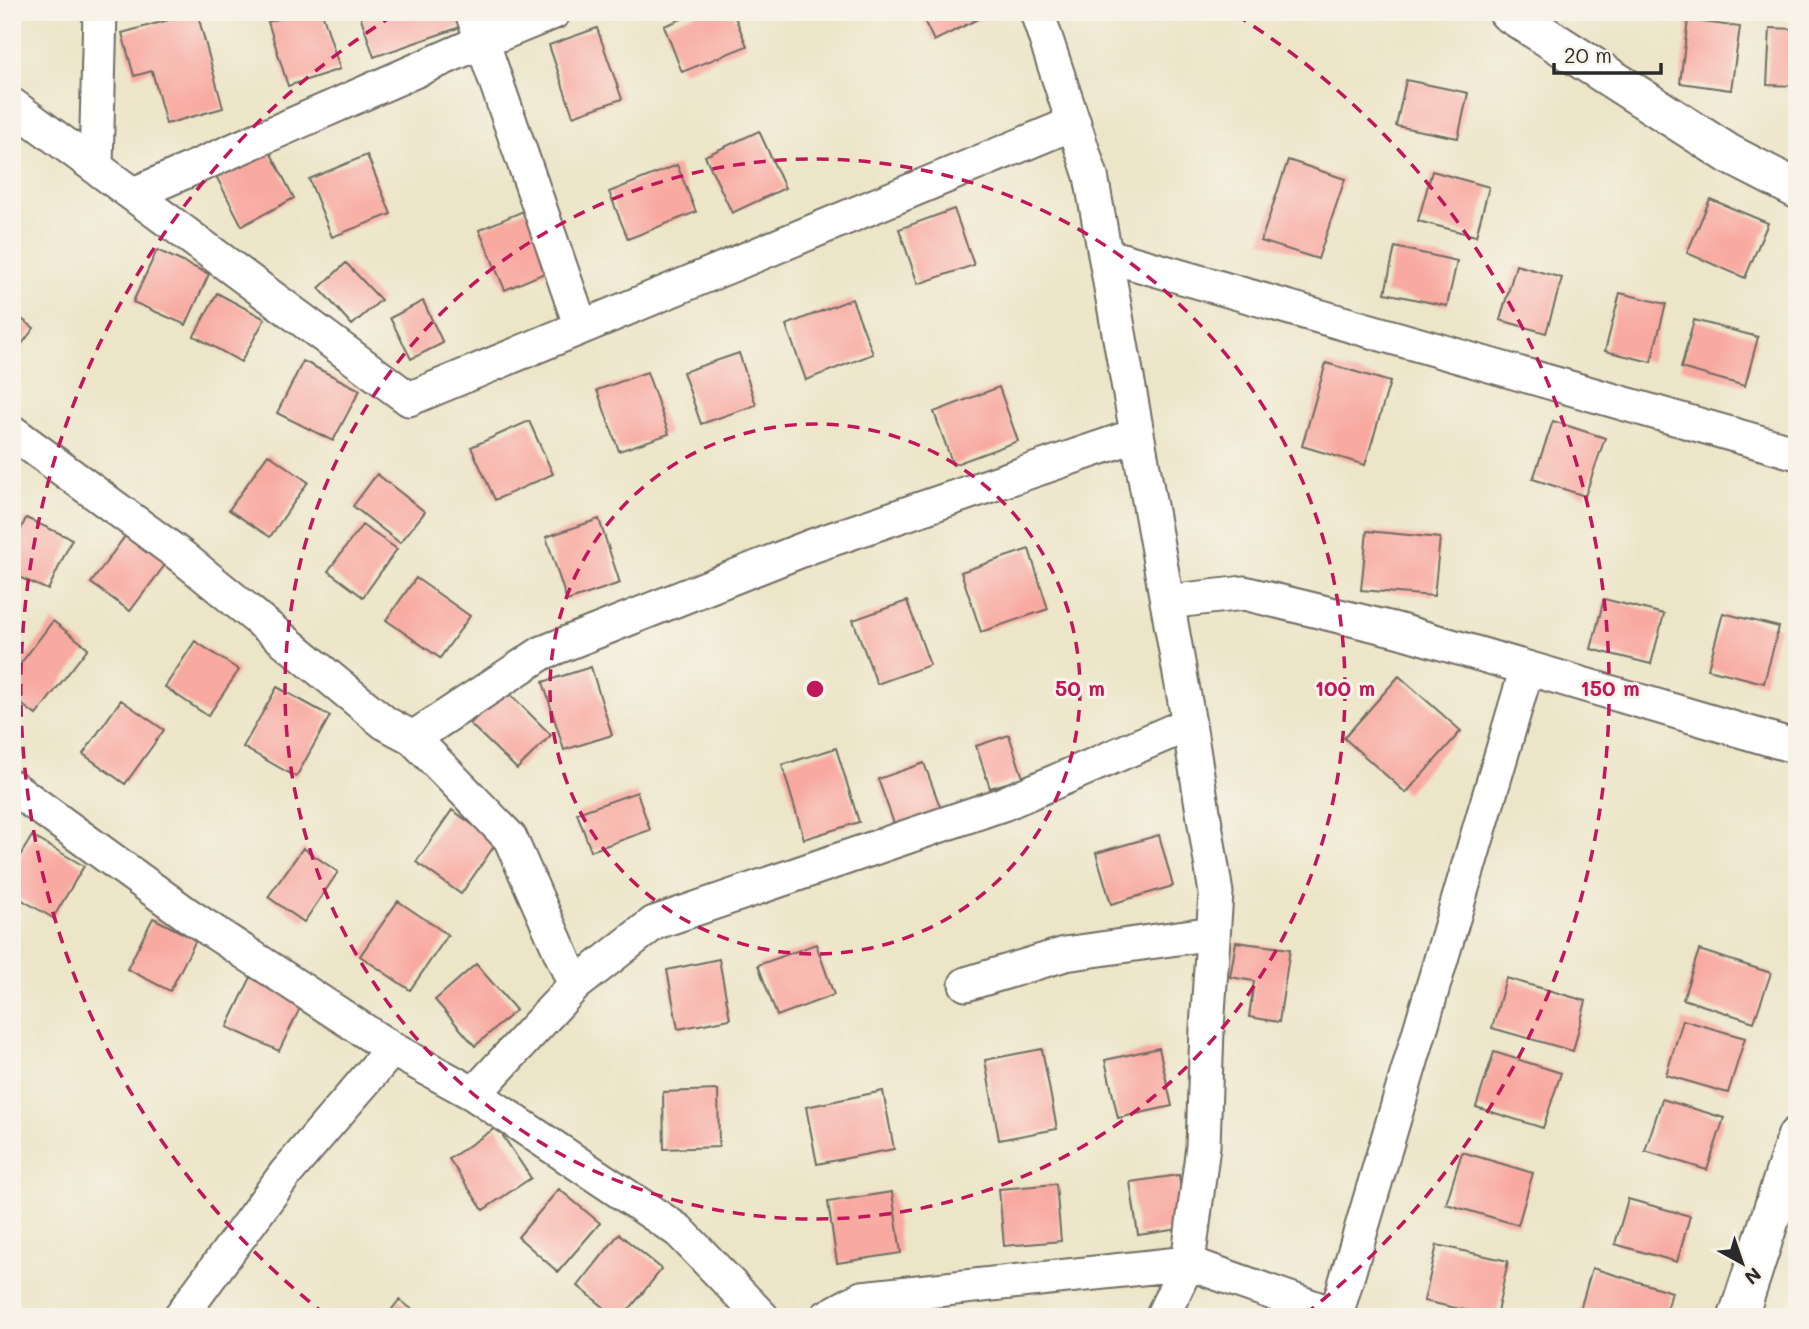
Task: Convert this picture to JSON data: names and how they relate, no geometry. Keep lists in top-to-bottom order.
{
  "scale_bar": "20 m",
  "north": "bottom right",
  "rings": ["50 m", "100 m", "150 m"]
}
